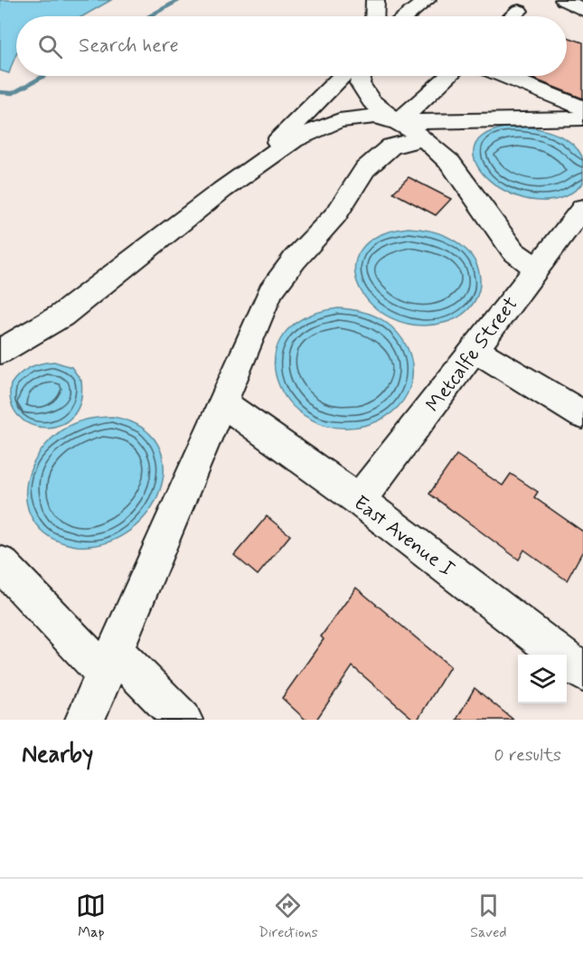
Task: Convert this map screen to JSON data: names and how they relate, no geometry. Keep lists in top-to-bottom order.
{
  "streets": {
    "street": ["Metcalfe Street", "East Avenue I"]
  },
  "crossings": [
    ["Metcalfe Street", "East Avenue I"]
  ],
  "page": {
    "search": "Search here",
    "heading": ["Nearby", "0 results"],
    "nav": ["Map", "Directions", "Saved"]
  }
}
